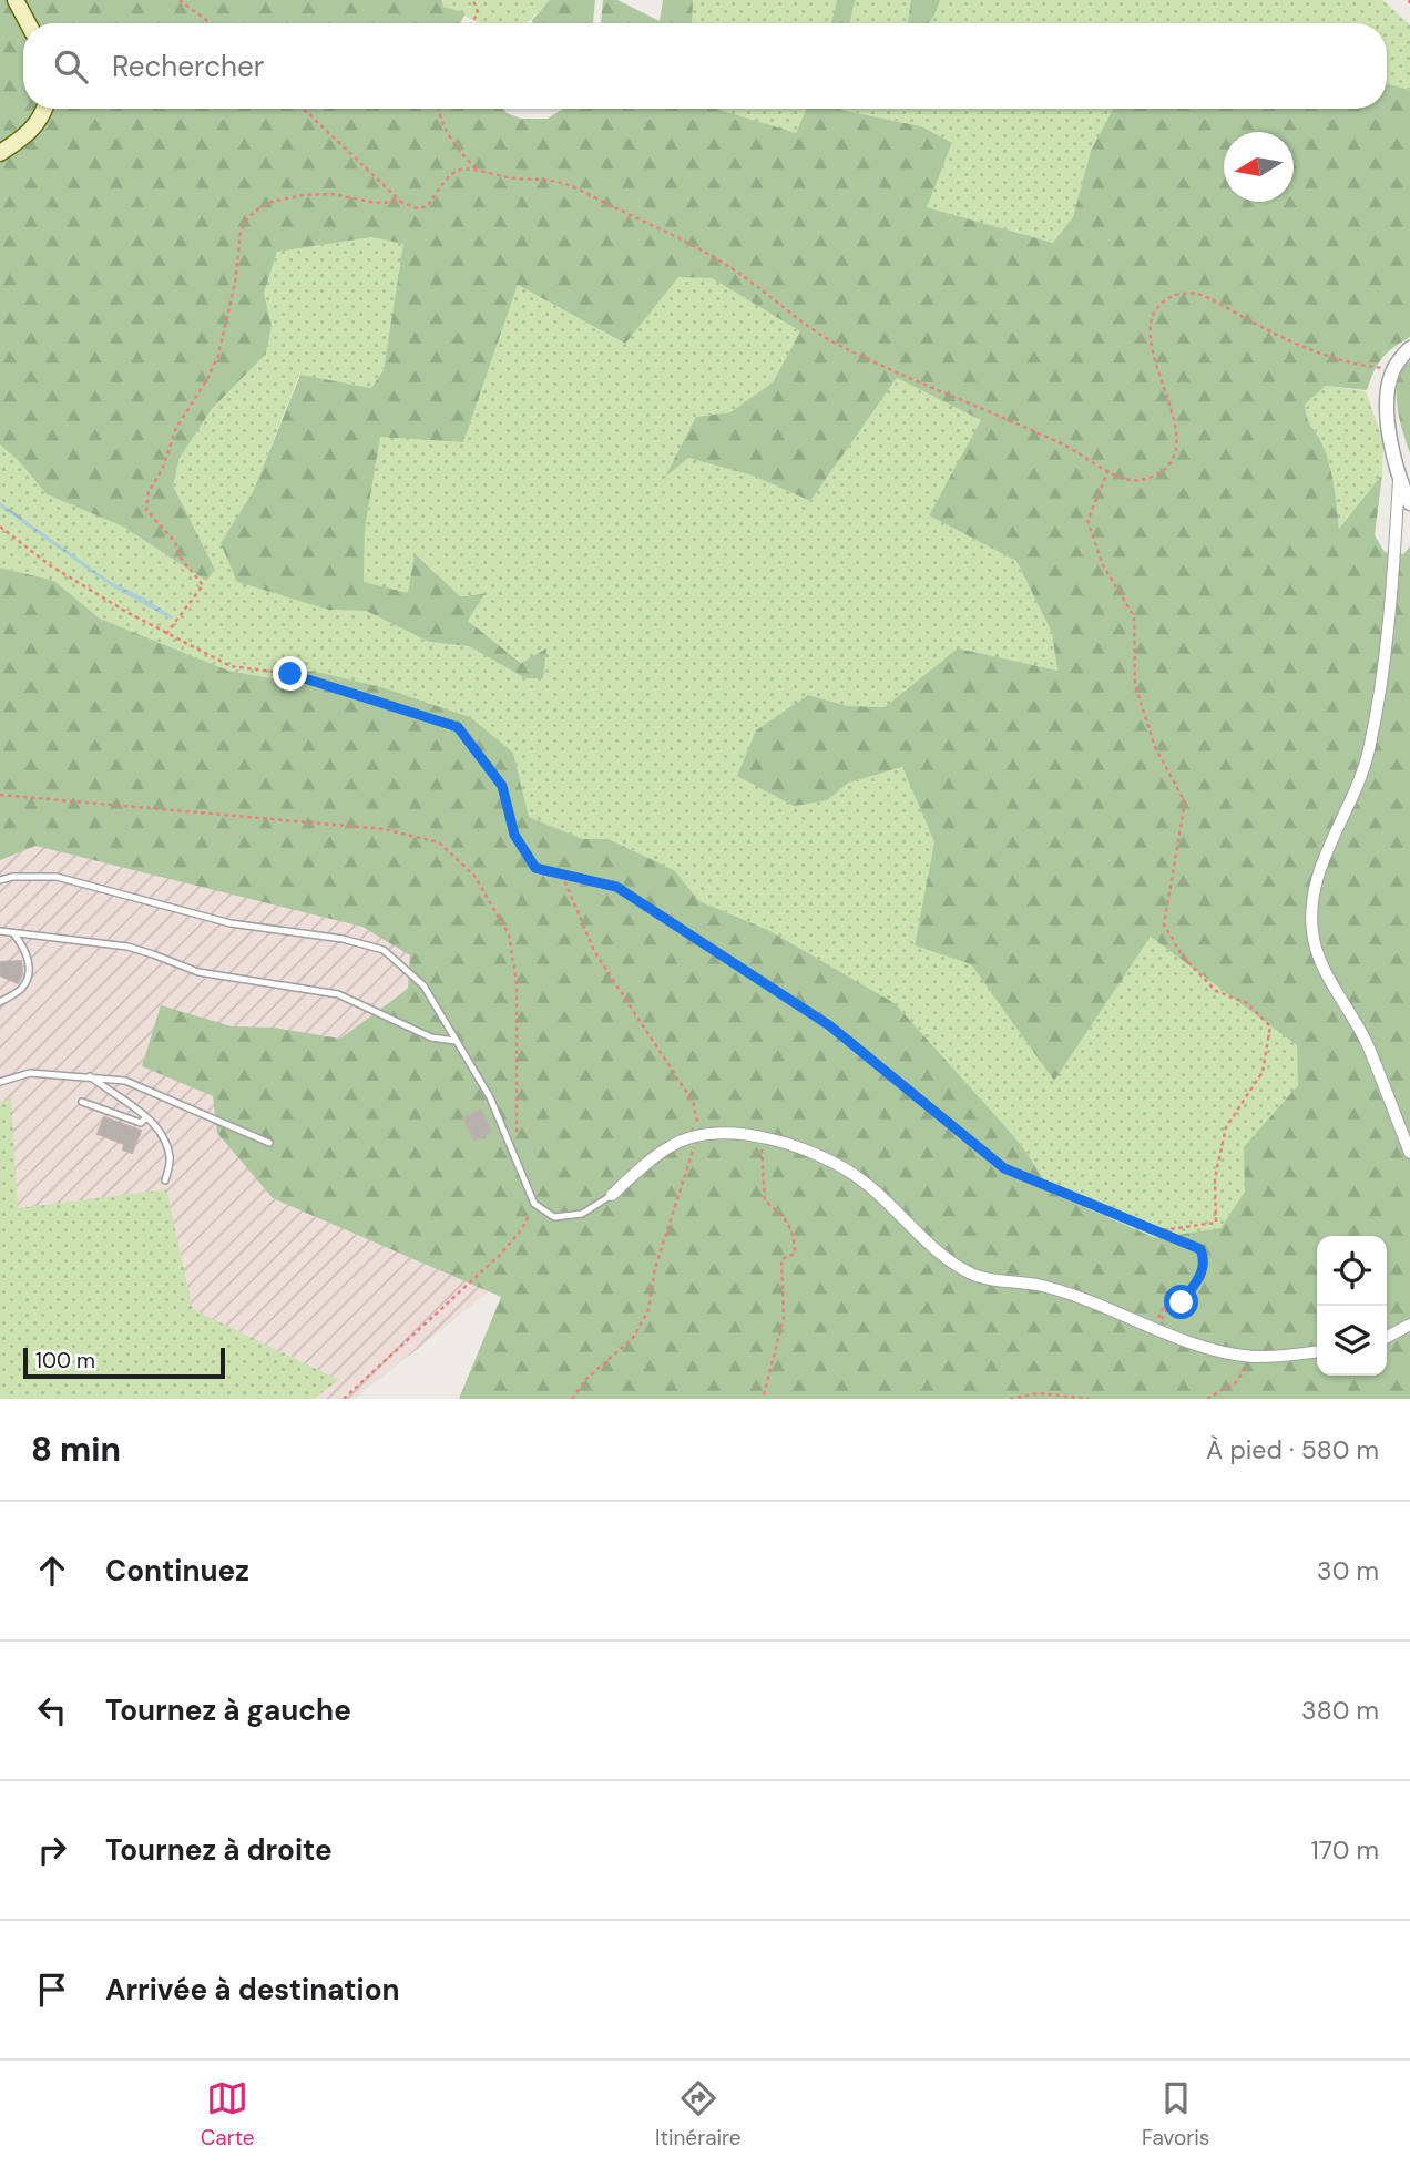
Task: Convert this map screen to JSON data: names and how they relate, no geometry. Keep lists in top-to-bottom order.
{
  "scale_bar": "100 m",
  "north": "left",
  "page": {
    "search": "Rechercher",
    "scale": "100 m",
    "heading": ["8 min", "À pied · 580 m"],
    "list": [
      ["Continuez", "30 m"],
      ["Tournez à gauche", "380 m"],
      ["Tournez à droite", "170 m"],
      "Arrivée à destination"
    ],
    "nav": ["Carte", "Itinéraire", "Favoris"]
  }
}
